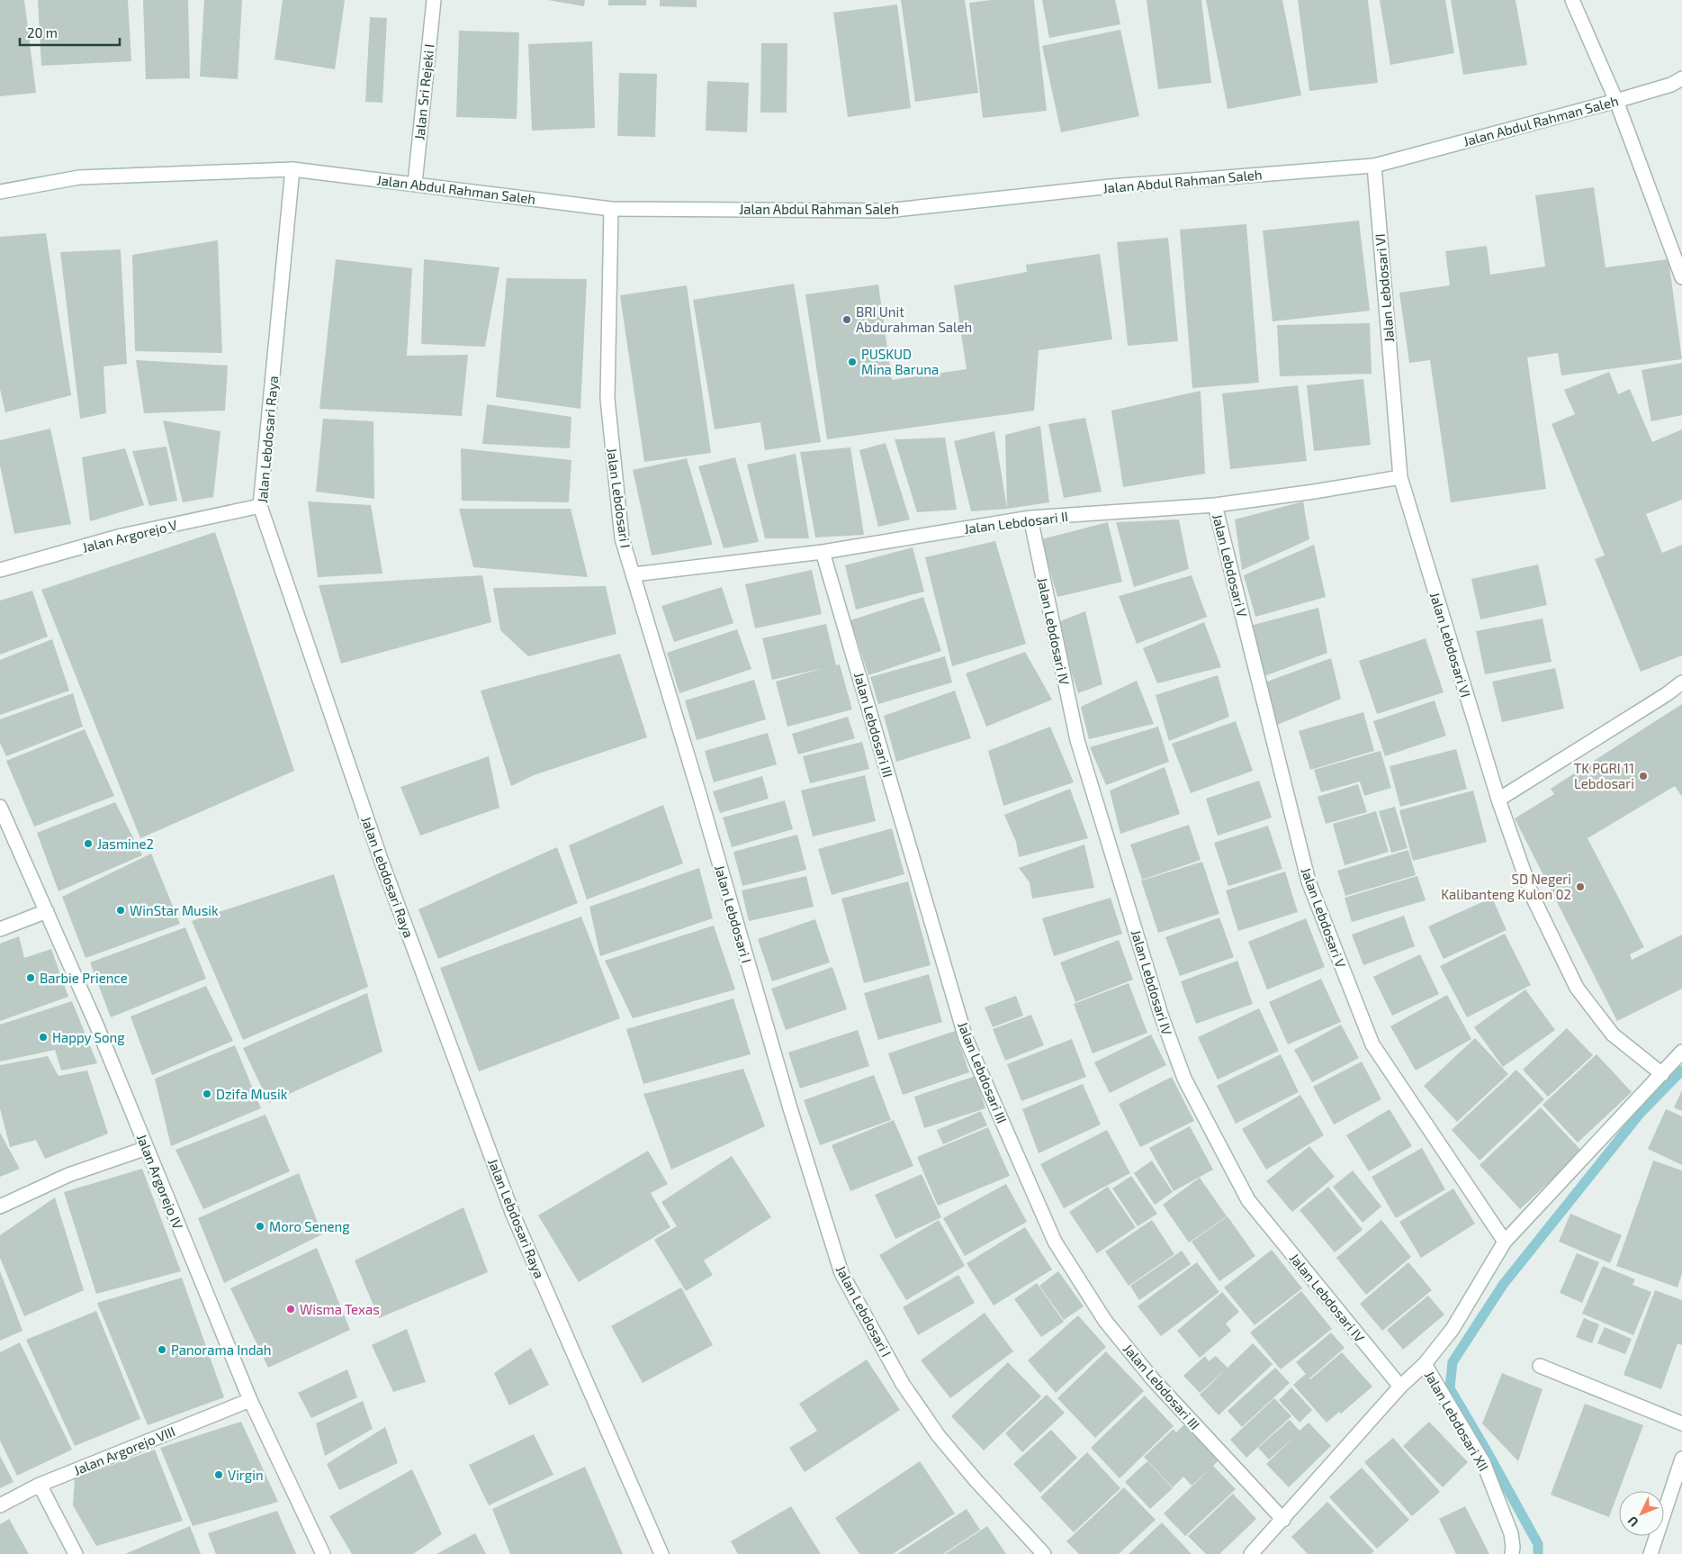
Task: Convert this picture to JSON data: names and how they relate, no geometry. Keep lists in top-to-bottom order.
{
  "streets": {
    "street": [
      "Jalan Sri Rejeki I",
      "Jalan Abdul Rahman Saleh",
      "Jalan Lebdosari VI",
      "Jalan Lebdosari Raya",
      "Jalan Lebdosari I",
      "Jalan Lebdosari II",
      "Jalan Argorejo V",
      "Jalan Lebdosari V",
      "Jalan Lebdosari IV",
      "Jalan Lebdosari III",
      "Jalan Argorejo IV",
      "Jalan Lebdosari XII",
      "Jalan Argorejo VIII"
    ]
  },
  "crossings": [
    ["Jalan Sri Rejeki I", "Jalan Abdul Rahman Saleh"],
    ["Jalan Abdul Rahman Saleh", "Jalan Lebdosari VI"],
    ["Jalan Abdul Rahman Saleh", "Jalan Lebdosari Raya"],
    ["Jalan Abdul Rahman Saleh", "Jalan Lebdosari I"],
    ["Jalan Lebdosari VI", "Jalan Lebdosari II"],
    ["Jalan Lebdosari Raya", "Jalan Argorejo V"],
    ["Jalan Lebdosari I", "Jalan Lebdosari II"],
    ["Jalan Lebdosari II", "Jalan Lebdosari V"],
    ["Jalan Lebdosari II", "Jalan Lebdosari IV"],
    ["Jalan Lebdosari II", "Jalan Lebdosari III"],
    ["Jalan Argorejo IV", "Jalan Argorejo VIII"]
  ],
  "places": [
    "BRI Unit Abdurahman Saleh",
    "PUSKUD Mina Baruna",
    "TK PGRI 11 Lebdosari",
    "Jasmine2",
    "SD Negeri Kalibanteng Kulon 02",
    "WinStar Musik",
    "Barbie Prience",
    "Happy Song",
    "Dzifa Musik",
    "Moro Seneng",
    "Wisma Texas",
    "Panorama Indah",
    "Virgin"
  ],
  "scale_bar": "20 m",
  "north": "bottom left"
}
